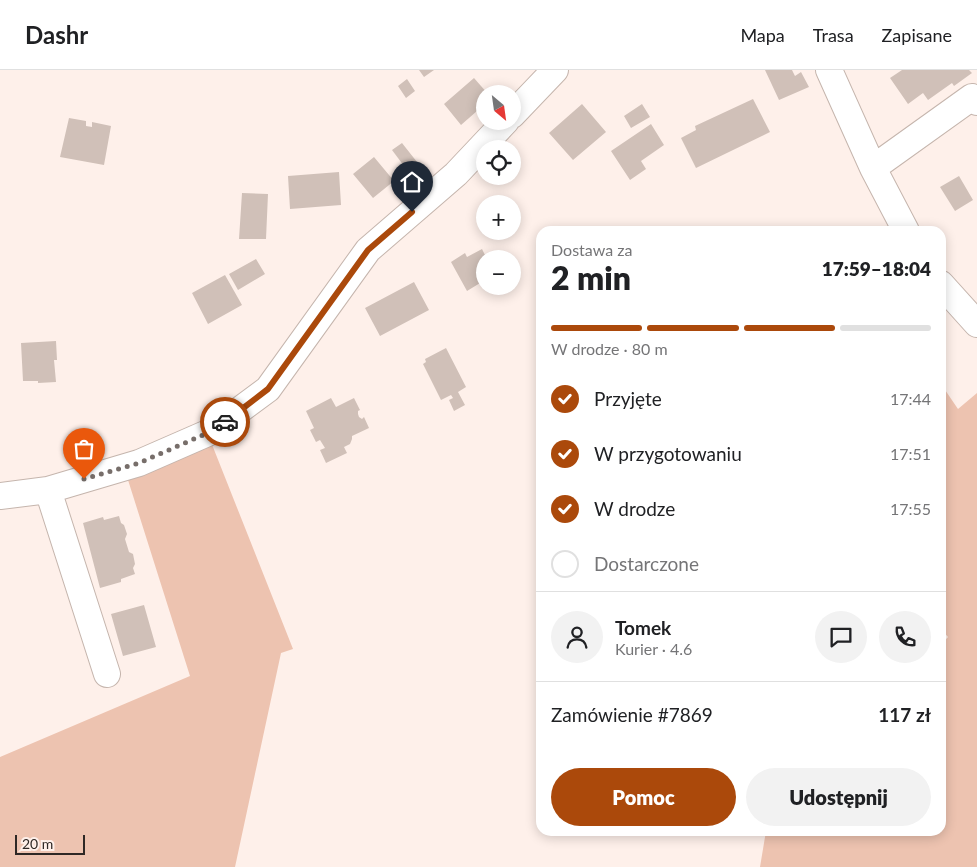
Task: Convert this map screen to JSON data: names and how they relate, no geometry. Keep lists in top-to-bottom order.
{
  "scale_bar": "20 m",
  "north": "bottom right",
  "page": {
    "header": "Dashr",
    "nav": ["Mapa", "Trasa", "Zapisane"],
    "map_buttons": ["+", "−"],
    "heading": ["2 min", "Dostawa za", "17:59–18:04"],
    "panel": [
      "Tomek",
      "Kurier · 4.6",
      "Zamówienie #7869",
      "117 zł"
    ],
    "bar": "W drodze · 80 m",
    "list": [
      ["Przyjęte", "17:44"],
      ["W przygotowaniu", "17:51"],
      ["W drodze", "17:55"],
      "Dostarczone"
    ],
    "buttons": ["Pomoc", "Udostępnij"],
    "scale": "20 m"
  }
}
